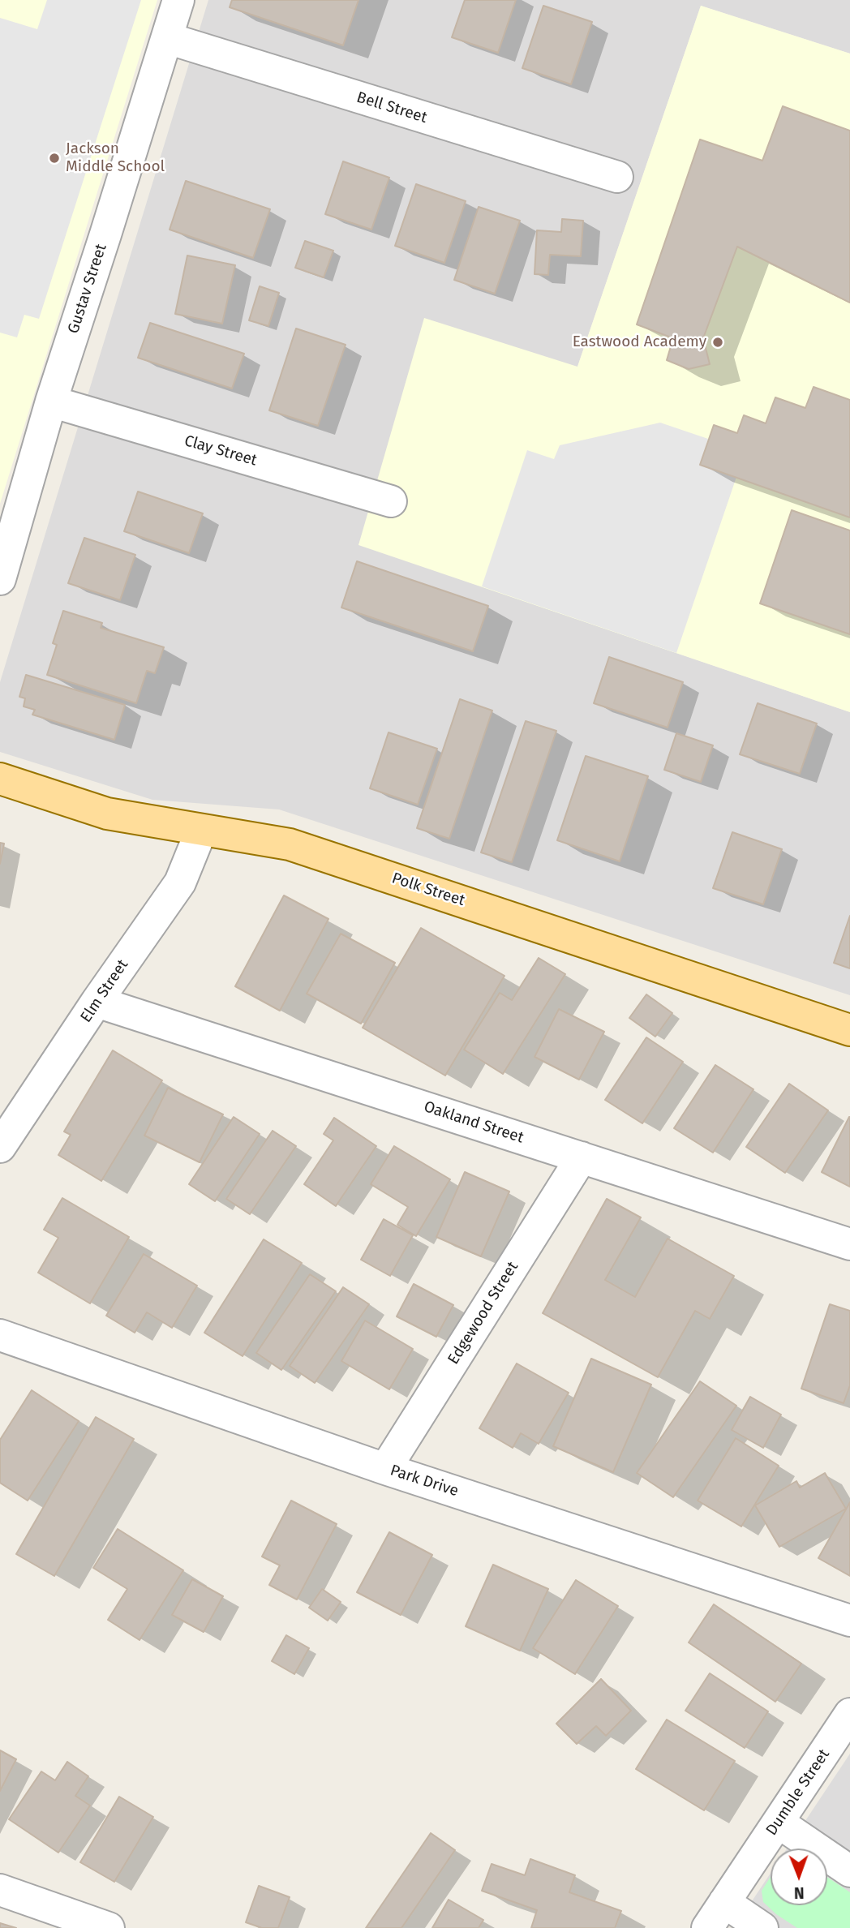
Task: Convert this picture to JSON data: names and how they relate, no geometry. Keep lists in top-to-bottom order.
{
  "streets": {
    "main road": ["Polk Street"],
    "street": [
      "Bell Street",
      "Gustav Street",
      "Clay Street",
      "Elm Street",
      "Oakland Street",
      "Edgewood Street",
      "Park Drive",
      "Dumble Street"
    ]
  },
  "crossings": [
    ["Bell Street", "Gustav Street"],
    ["Gustav Street", "Clay Street"],
    ["Polk Street", "Elm Street"],
    ["Elm Street", "Oakland Street"],
    ["Oakland Street", "Edgewood Street"],
    ["Edgewood Street", "Park Drive"]
  ],
  "places": ["Jackson Middle School", "Eastwood Academy"],
  "north": "bottom"
}
